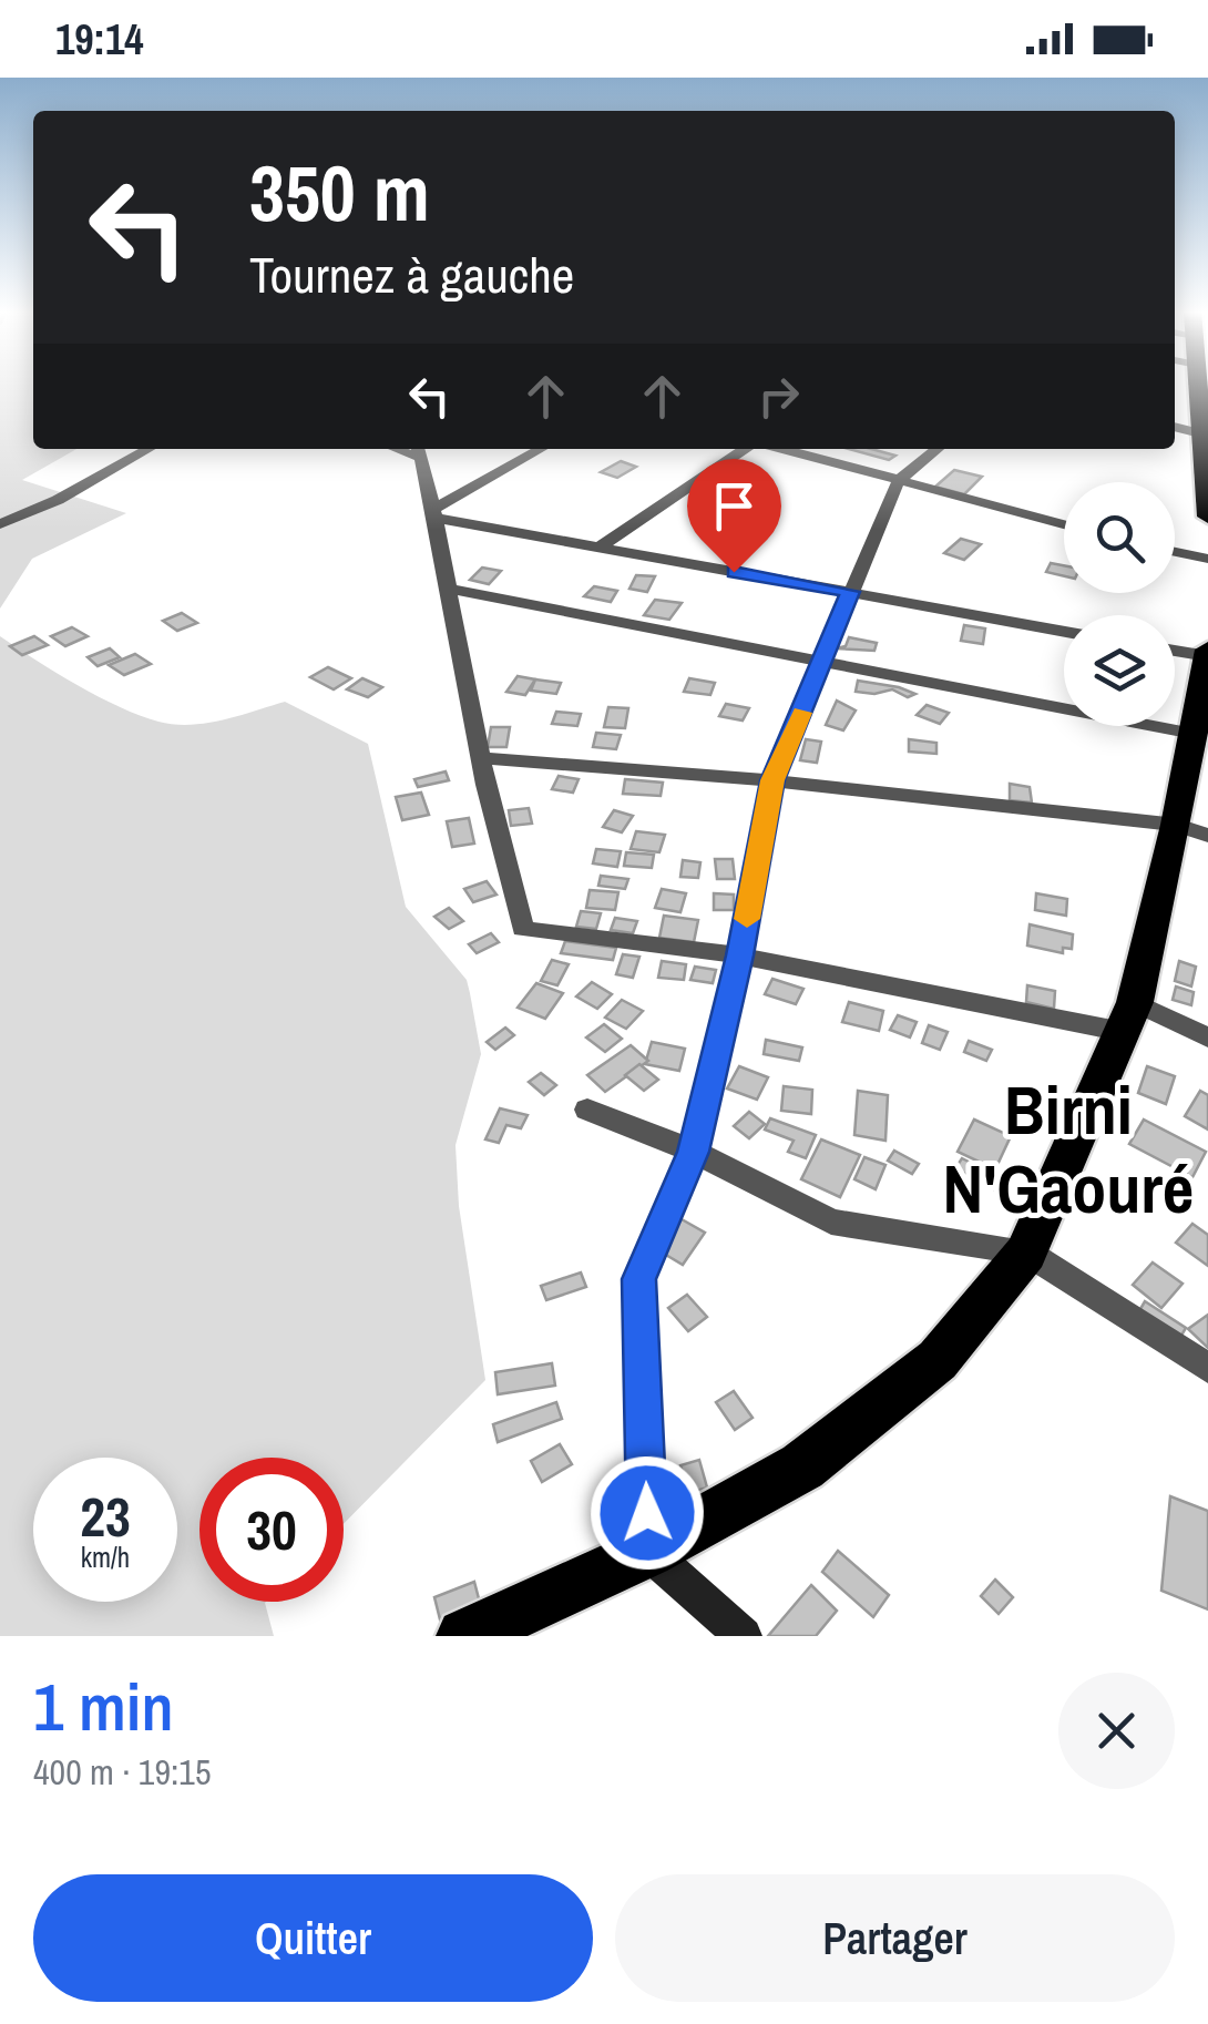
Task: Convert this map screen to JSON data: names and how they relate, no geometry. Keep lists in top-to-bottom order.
{
  "districts": ["Birni N'Gaouré"],
  "page": {
    "status": "19:14",
    "turn": ["350 m", "Tournez à gauche"],
    "speed": "23 km/h",
    "limit": "30",
    "heading": ["1 min", "400 m · 19:15"],
    "buttons": ["Quitter", "Partager"]
  }
}
